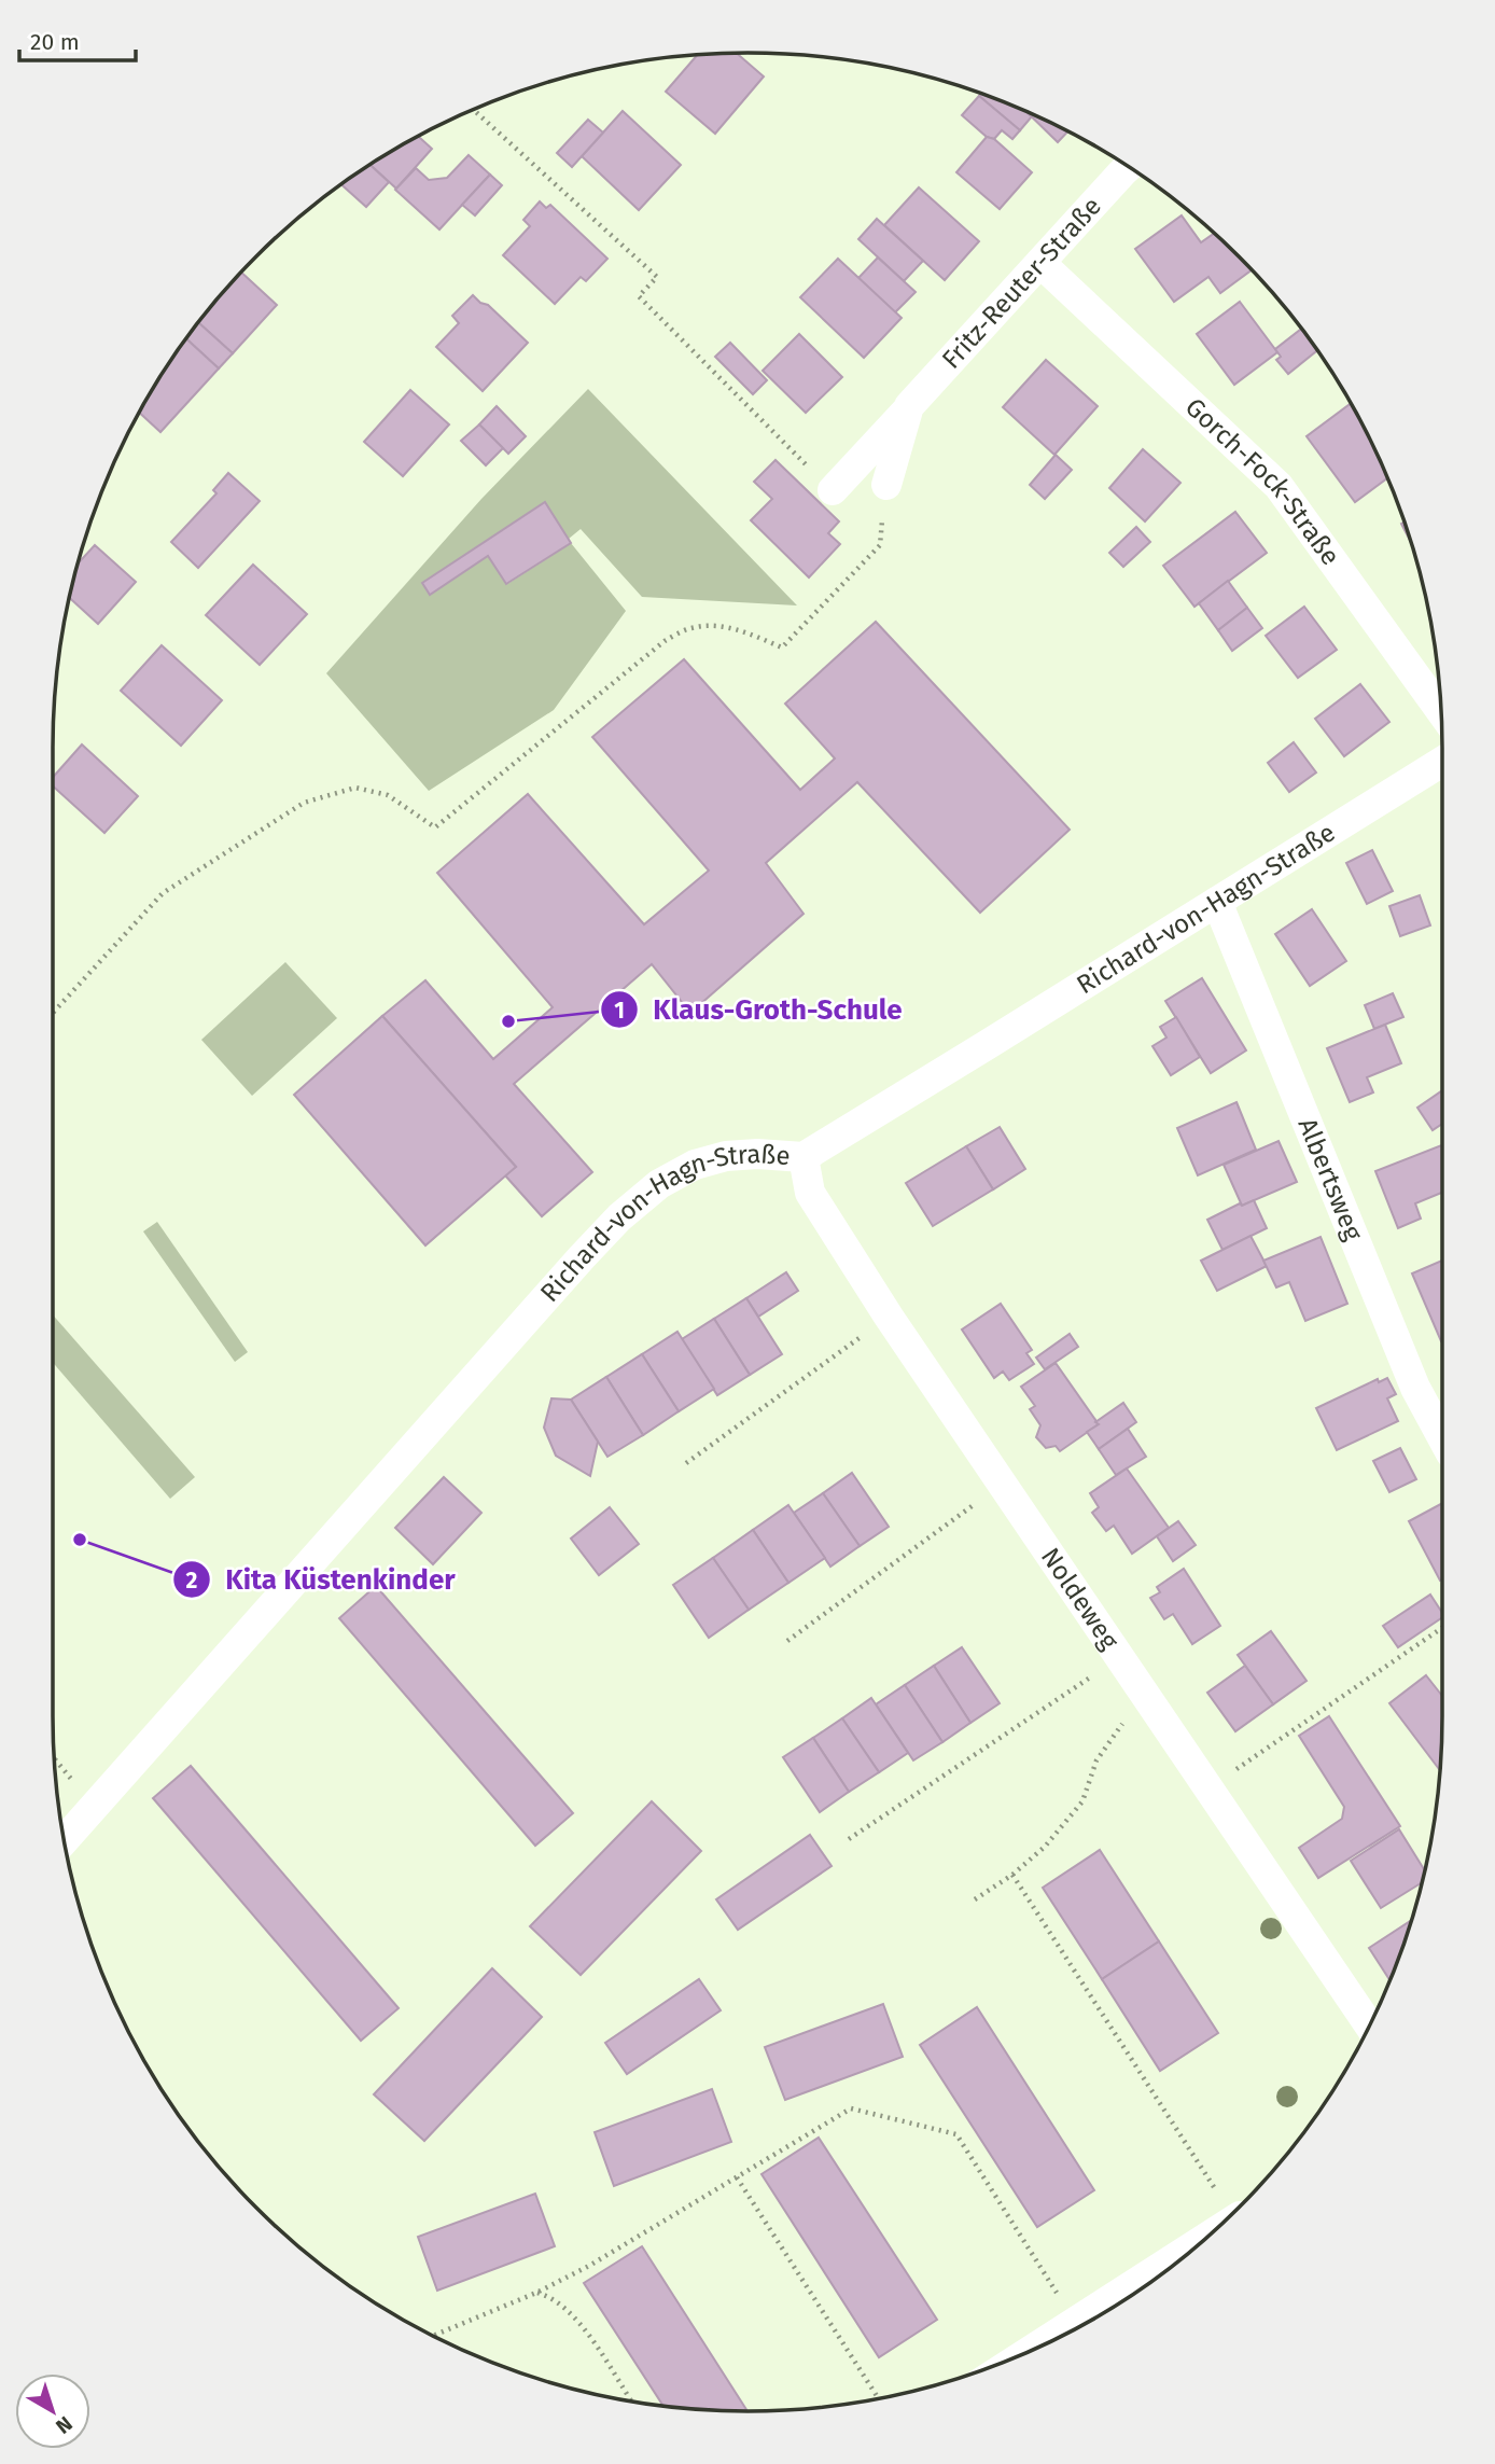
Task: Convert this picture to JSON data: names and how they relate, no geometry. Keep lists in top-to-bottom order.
{
  "streets": {
    "street": [
      "Fritz-Reuter-Straße",
      "Gorch-Fock-Straße",
      "Richard-von-Hagn-Straße",
      "Albertsweg",
      "Noldeweg"
    ]
  },
  "crossings": [
    ["Fritz-Reuter-Straße", "Gorch-Fock-Straße"],
    ["Richard-von-Hagn-Straße", "Albertsweg"],
    ["Richard-von-Hagn-Straße", "Noldeweg"]
  ],
  "places": ["Klaus-Groth-Schule", "Kita Küstenkinder"],
  "scale_bar": "20 m",
  "north": "bottom right"
}
